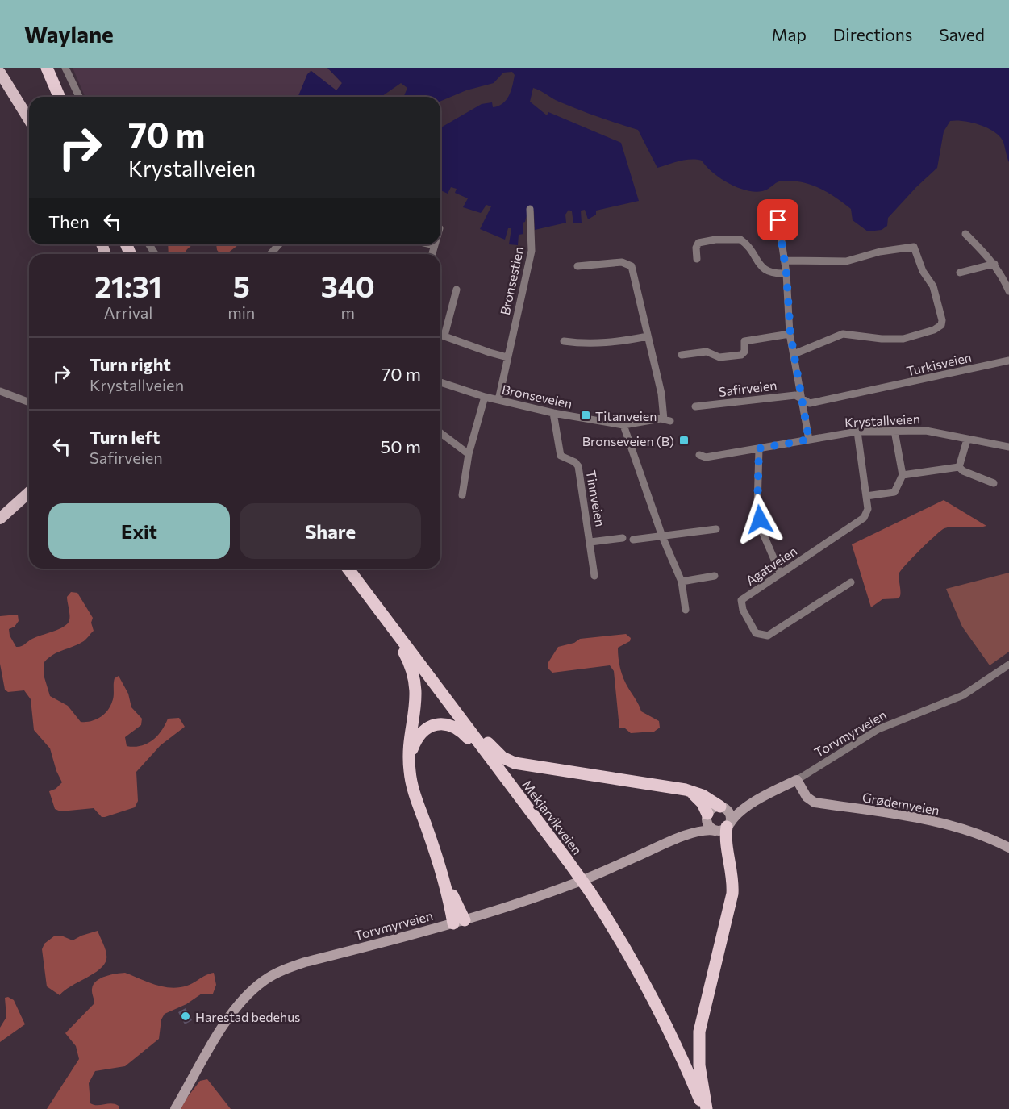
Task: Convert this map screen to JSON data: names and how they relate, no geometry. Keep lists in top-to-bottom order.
{
  "streets": {
    "highway": ["Mekjarvikveien"],
    "main road": ["Torvmyrveien", "Grødemveien"],
    "street": [
      "Bronsestien",
      "Turkisveien",
      "Safirveien",
      "Bronseveien",
      "Krystallveien",
      "Tinnveien",
      "Agatveien"
    ]
  },
  "crossings": [
    ["Bronsestien", "Bronseveien"],
    ["Turkisveien", "Safirveien"],
    ["Bronseveien", "Tinnveien"],
    ["Krystallveien", "Agatveien"],
    ["Torvmyrveien", "Grødemveien"]
  ],
  "places": {
    "transit": ["Titanveien", "Bronseveien (B)"],
    "other": ["Harestad bedehus"]
  },
  "page": {
    "header": "Waylane",
    "nav": ["Map", "Directions", "Saved"],
    "turn": ["70 m", "Krystallveien"],
    "then": "Then",
    "eta": [
      "21:31",
      "Arrival",
      "5",
      "min",
      "340",
      "m"
    ],
    "list": [
      {
        "name": "Turn right",
        "note": "Krystallveien",
        "value": "70 m"
      },
      {
        "name": "Turn left",
        "note": "Safirveien",
        "value": "50 m"
      }
    ],
    "buttons": ["Exit", "Share"]
  }
}
